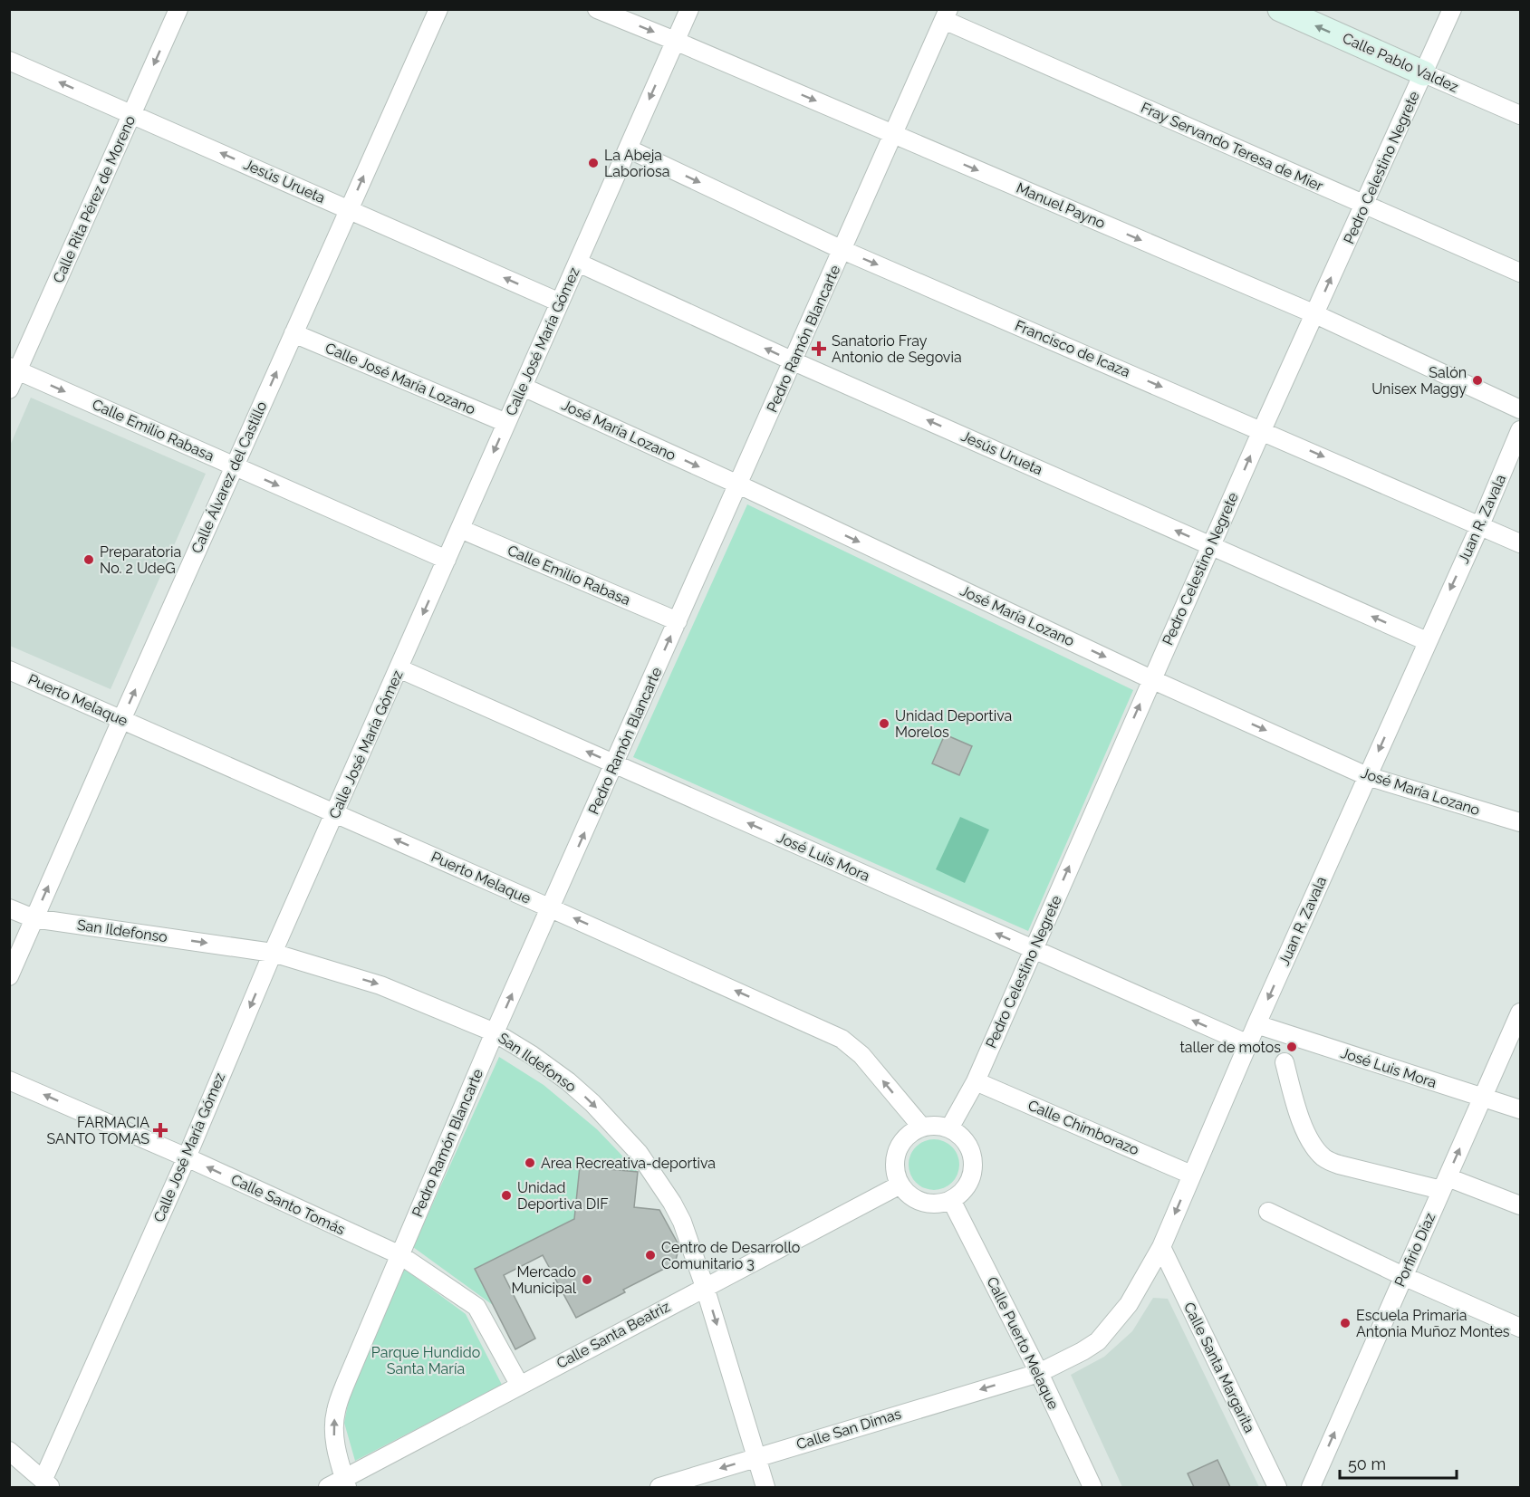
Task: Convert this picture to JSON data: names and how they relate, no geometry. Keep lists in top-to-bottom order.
{
  "streets": {
    "street": [
      "Calle Pablo Valdez",
      "Fray Servando Teresa de Mier",
      "Pedro Celestino Negrete",
      "Jesús Urueta",
      "Calle Rita Pérez de Moreno",
      "Manuel Payno",
      "Pedro Ramón Blancarte",
      "Calle José María Gómez",
      "Francisco de Icaza",
      "Calle José María Lozano",
      "Calle Emilio Rabasa",
      "José María Lozano",
      "Calle Álvarez del Castillo",
      "Juan R. Zavala",
      "Puerto Melaque",
      "José Luis Mora",
      "San Ildefonso",
      "Calle Chimborazo",
      "Calle Santo Tomás",
      "Porfirio Díaz",
      "Calle Santa Beatriz",
      "Calle Puerto Melaque",
      "Calle Santa Margarita",
      "Calle San Dimas"
    ]
  },
  "crossings": [
    ["Calle Pablo Valdez", "Pedro Celestino Negrete"],
    ["Fray Servando Teresa de Mier", "Pedro Celestino Negrete"],
    ["Fray Servando Teresa de Mier", "Pedro Ramón Blancarte"],
    ["Pedro Celestino Negrete", "Jesús Urueta"],
    ["Pedro Celestino Negrete", "Manuel Payno"],
    ["Pedro Celestino Negrete", "Francisco de Icaza"],
    ["Pedro Celestino Negrete", "José María Lozano"],
    ["Pedro Celestino Negrete", "Puerto Melaque"],
    ["Pedro Celestino Negrete", "José Luis Mora"],
    ["Pedro Celestino Negrete", "Calle Chimborazo"],
    ["Pedro Celestino Negrete", "Calle Santa Beatriz"],
    ["Pedro Celestino Negrete", "Calle Puerto Melaque"],
    ["Jesús Urueta", "Calle Rita Pérez de Moreno"],
    ["Jesús Urueta", "Pedro Ramón Blancarte"],
    ["Jesús Urueta", "Calle José María Gómez"],
    ["Jesús Urueta", "Calle Álvarez del Castillo"],
    ["Jesús Urueta", "Juan R. Zavala"],
    ["Calle Rita Pérez de Moreno", "Calle Emilio Rabasa"],
    ["Manuel Payno", "Pedro Ramón Blancarte"],
    ["Manuel Payno", "Calle José María Gómez"],
    ["Pedro Ramón Blancarte", "Francisco de Icaza"],
    ["Pedro Ramón Blancarte", "Calle Emilio Rabasa"],
    ["Pedro Ramón Blancarte", "José María Lozano"],
    ["Pedro Ramón Blancarte", "Puerto Melaque"],
    ["Pedro Ramón Blancarte", "José Luis Mora"],
    ["Pedro Ramón Blancarte", "San Ildefonso"],
    ["Pedro Ramón Blancarte", "Calle Santo Tomás"],
    ["Pedro Ramón Blancarte", "Calle Santa Beatriz"],
    ["Calle José María Gómez", "Francisco de Icaza"],
    ["Calle José María Gómez", "Calle José María Lozano"],
    ["Calle José María Gómez", "Calle Emilio Rabasa"],
    ["Calle José María Gómez", "José María Lozano"],
    ["Calle José María Gómez", "Puerto Melaque"],
    ["Calle José María Gómez", "José Luis Mora"],
    ["Calle José María Gómez", "San Ildefonso"],
    ["Calle José María Gómez", "Calle Santo Tomás"],
    ["Francisco de Icaza", "Juan R. Zavala"],
    ["Calle José María Lozano", "Calle Álvarez del Castillo"],
    ["Calle Emilio Rabasa", "Calle Álvarez del Castillo"],
    ["José María Lozano", "Juan R. Zavala"],
    ["Calle Álvarez del Castillo", "Puerto Melaque"],
    ["Calle Álvarez del Castillo", "San Ildefonso"],
    ["Juan R. Zavala", "José Luis Mora"],
    ["Juan R. Zavala", "Calle Chimborazo"],
    ["Juan R. Zavala", "Calle Puerto Melaque"],
    ["Juan R. Zavala", "Calle Santa Margarita"],
    ["Juan R. Zavala", "Calle San Dimas"],
    ["Puerto Melaque", "Calle Santa Beatriz"],
    ["Puerto Melaque", "Calle Puerto Melaque"],
    ["José Luis Mora", "Porfirio Díaz"],
    ["San Ildefonso", "Calle Santa Beatriz"],
    ["San Ildefonso", "Calle San Dimas"],
    ["Calle Santo Tomás", "Calle Santa Beatriz"],
    ["Calle Santa Beatriz", "Calle Puerto Melaque"],
    ["Calle Puerto Melaque", "Calle San Dimas"]
  ],
  "one_way": [
    "Calle Pablo Valdez",
    "Pedro Celestino Negrete",
    "Jesús Urueta",
    "Manuel Payno",
    "Pedro Ramón Blancarte",
    "Calle José María Gómez",
    "Francisco de Icaza",
    "Calle Emilio Rabasa",
    "José María Lozano",
    "Calle Álvarez del Castillo",
    "Juan R. Zavala",
    "Puerto Melaque",
    "José Luis Mora",
    "San Ildefonso",
    "Calle Santo Tomás",
    "Porfirio Díaz",
    "Calle San Dimas"
  ],
  "parks": ["Parque Hundido Santa María"],
  "places": {
    "other": [
      "La Abeja Laboriosa",
      "Salón Unisex Maggy",
      "Preparatoria No. 2 UdeG",
      "Unidad Deportiva Morelos",
      "taller de motos",
      "Area Recreativa-deportiva",
      "Unidad Deportiva DIF",
      "Centro de Desarrollo Comunitario 3",
      "Mercado Municipal",
      "Escuela Primaria Antonia Muñoz Montes"
    ],
    "health": ["Sanatorio Fray Antonio de Segovia", "FARMACIA SANTO TOMAS"]
  },
  "scale_bar": "50 m"
}
